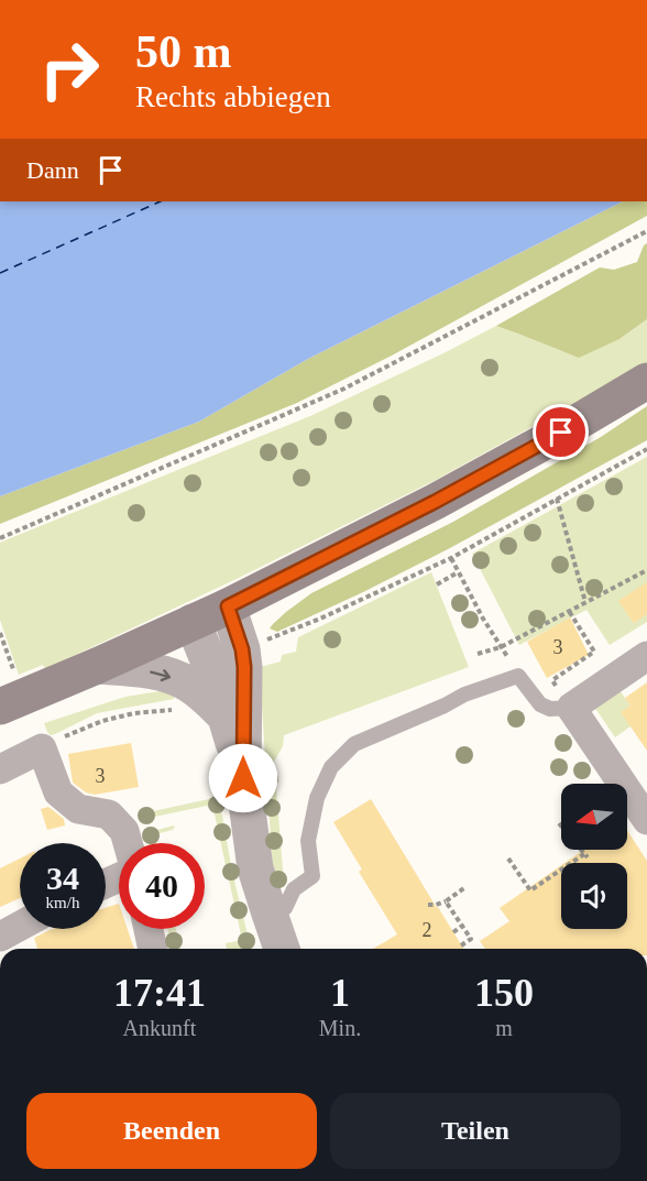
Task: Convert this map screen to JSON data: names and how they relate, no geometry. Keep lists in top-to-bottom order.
{
  "house_numbers": ["3", "3", "2"],
  "north": "left",
  "page": {
    "turn": ["50 m", "Rechts abbiegen"],
    "then": "Dann",
    "speed": "34 km/h",
    "limit": "40",
    "eta": [
      "17:41",
      "Ankunft",
      "1",
      "Min.",
      "150",
      "m"
    ],
    "buttons": ["Beenden", "Teilen"]
  }
}
